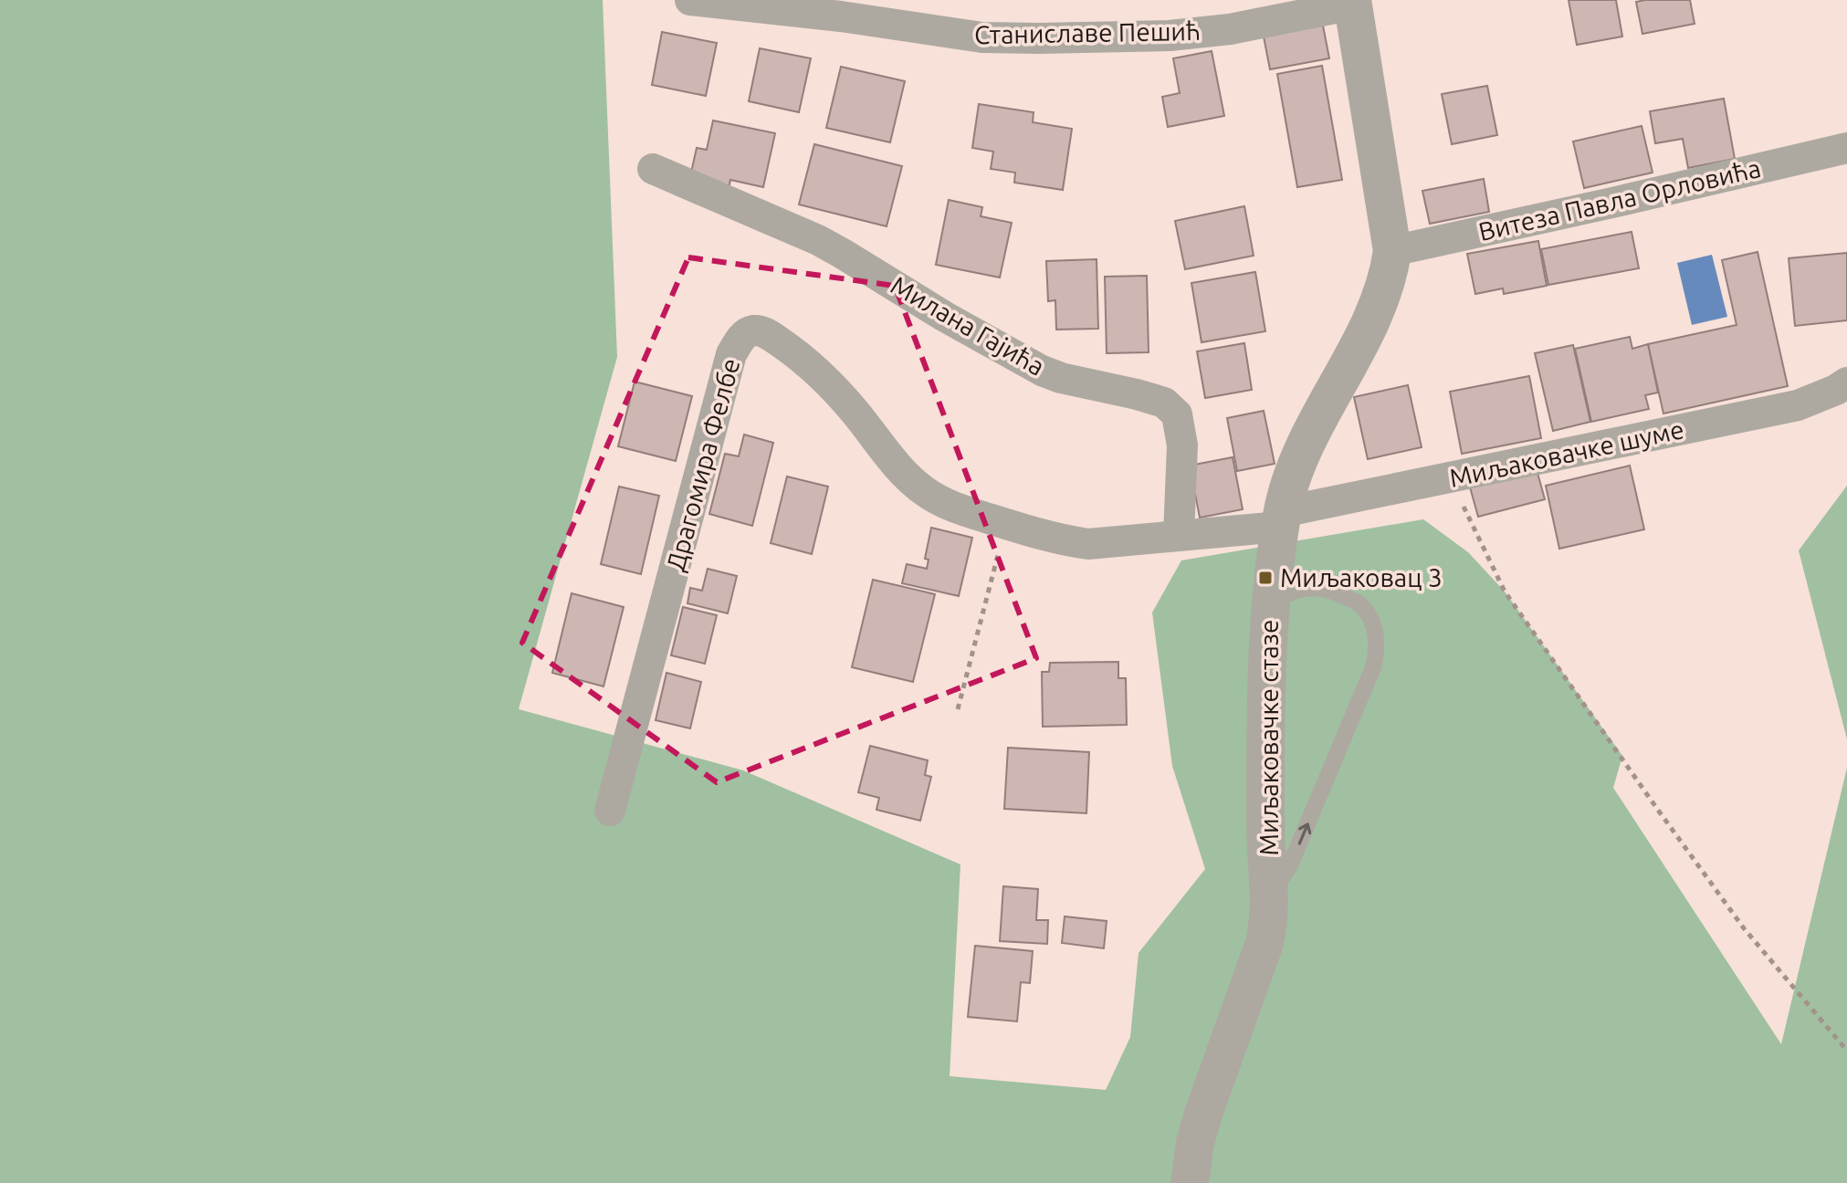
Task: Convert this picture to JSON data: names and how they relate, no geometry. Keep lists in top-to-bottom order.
{
  "streets": {
    "street": [
      "Станиславе Пешић",
      "Витеза Павла Орловића",
      "Милана Гајића",
      "Миљаковачке шуме",
      "Драгомира Фелбе",
      "Миљаковачке стазе"
    ]
  },
  "crossings": [
    ["Станиславе Пешић", "Миљаковачке стазе"],
    ["Витеза Павла Орловића", "Миљаковачке стазе"],
    ["Милана Гајића", "Драгомира Фелбе"],
    ["Миљаковачке шуме", "Драгомира Фелбе"],
    ["Миљаковачке шуме", "Миљаковачке стазе"],
    ["Драгомира Фелбе", "Миљаковачке стазе"]
  ],
  "places": {
    "transit": ["Миљаковац 3"]
  }
}
